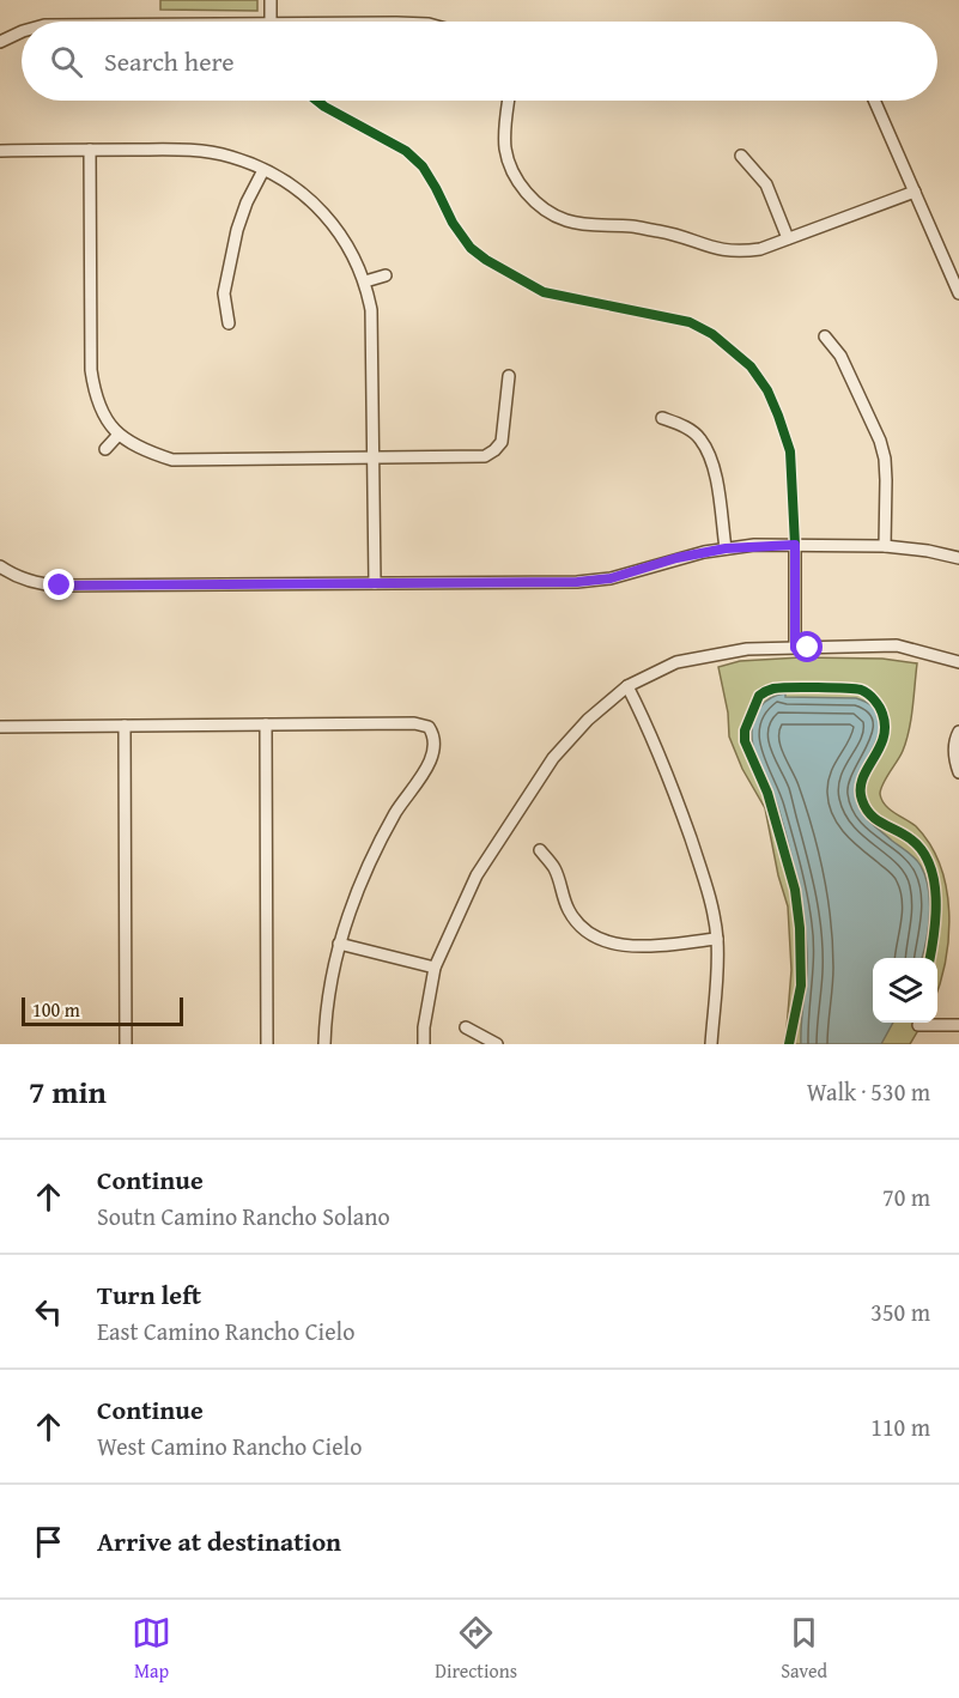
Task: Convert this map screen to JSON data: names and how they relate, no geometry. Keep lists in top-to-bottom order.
{
  "scale_bar": "100 m",
  "page": {
    "search": "Search here",
    "scale": "100 m",
    "heading": ["7 min", "Walk · 530 m"],
    "list": [
      ["Continue", "Soutn Camino Rancho Solano", "70 m"],
      ["Turn left", "East Camino Rancho Cielo", "350 m"],
      ["Continue", "West Camino Rancho Cielo", "110 m"],
      "Arrive at destination"
    ],
    "nav": ["Map", "Directions", "Saved"]
  }
}
